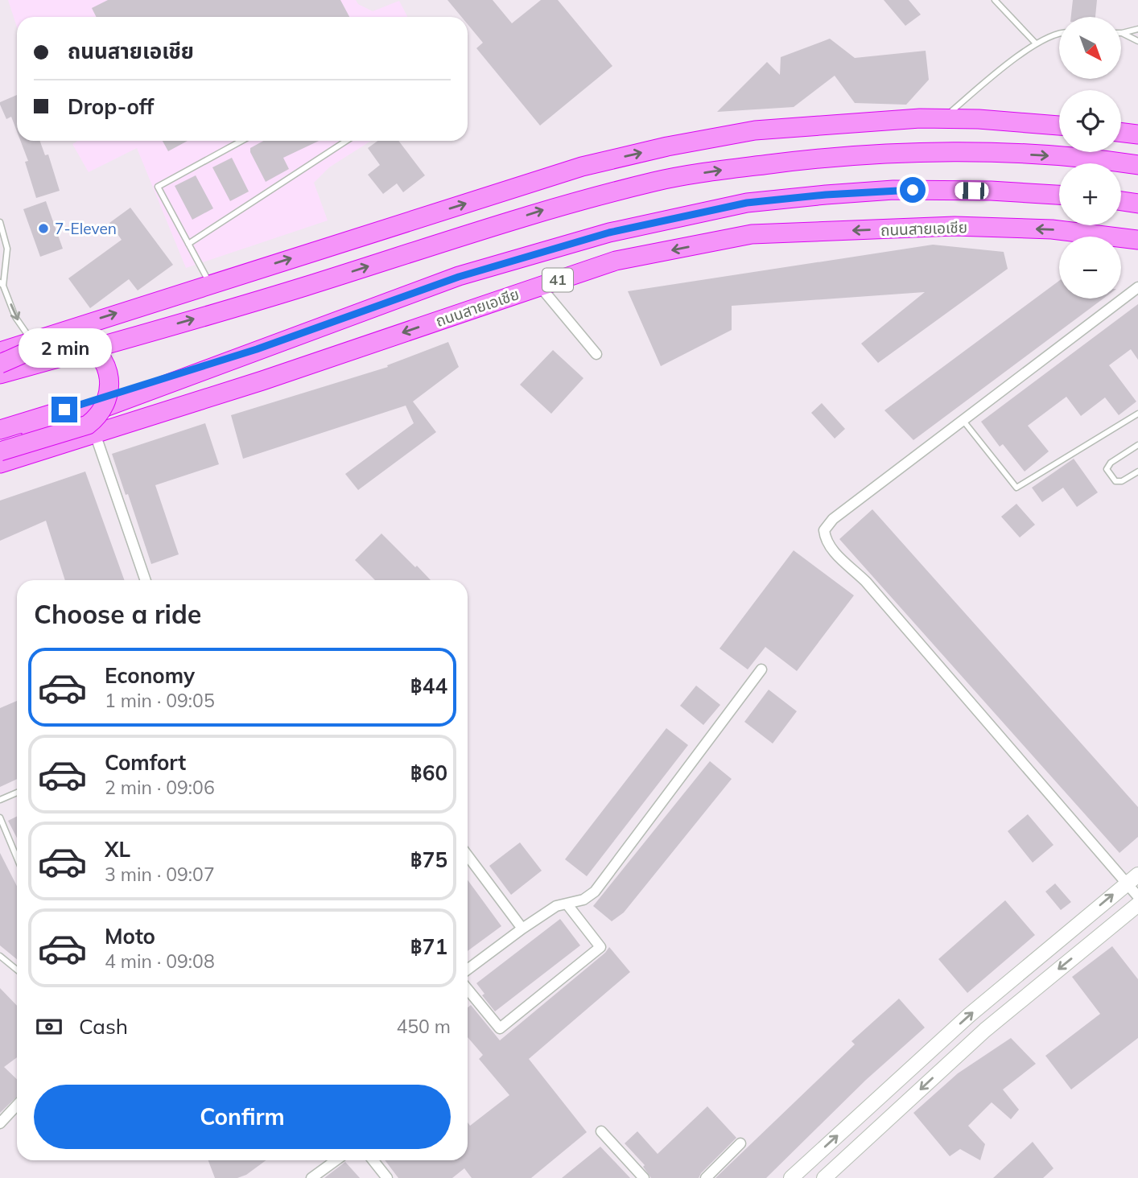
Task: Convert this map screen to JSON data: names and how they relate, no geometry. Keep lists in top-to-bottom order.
{
  "streets": {
    "highway": ["ถนนสายเอเชีย", "41"]
  },
  "places": ["7-Eleven"],
  "north": "bottom right",
  "page": {
    "map_buttons": ["+", "−"],
    "banner": ["ถนนสายเอเชีย", "Drop-off"],
    "bubble": "2 min",
    "heading": "Choose a ride",
    "list": [
      {
        "name": "Economy",
        "note": "1 min · 09:05",
        "value": "฿44"
      },
      {
        "name": "Comfort",
        "note": "2 min · 09:06",
        "value": "฿60"
      },
      {
        "name": "XL",
        "note": "3 min · 09:07",
        "value": "฿75"
      },
      {
        "name": "Moto",
        "note": "4 min · 09:08",
        "value": "฿71"
      }
    ],
    "pay": ["Cash", "450 m"],
    "buttons": "Confirm"
  }
}
